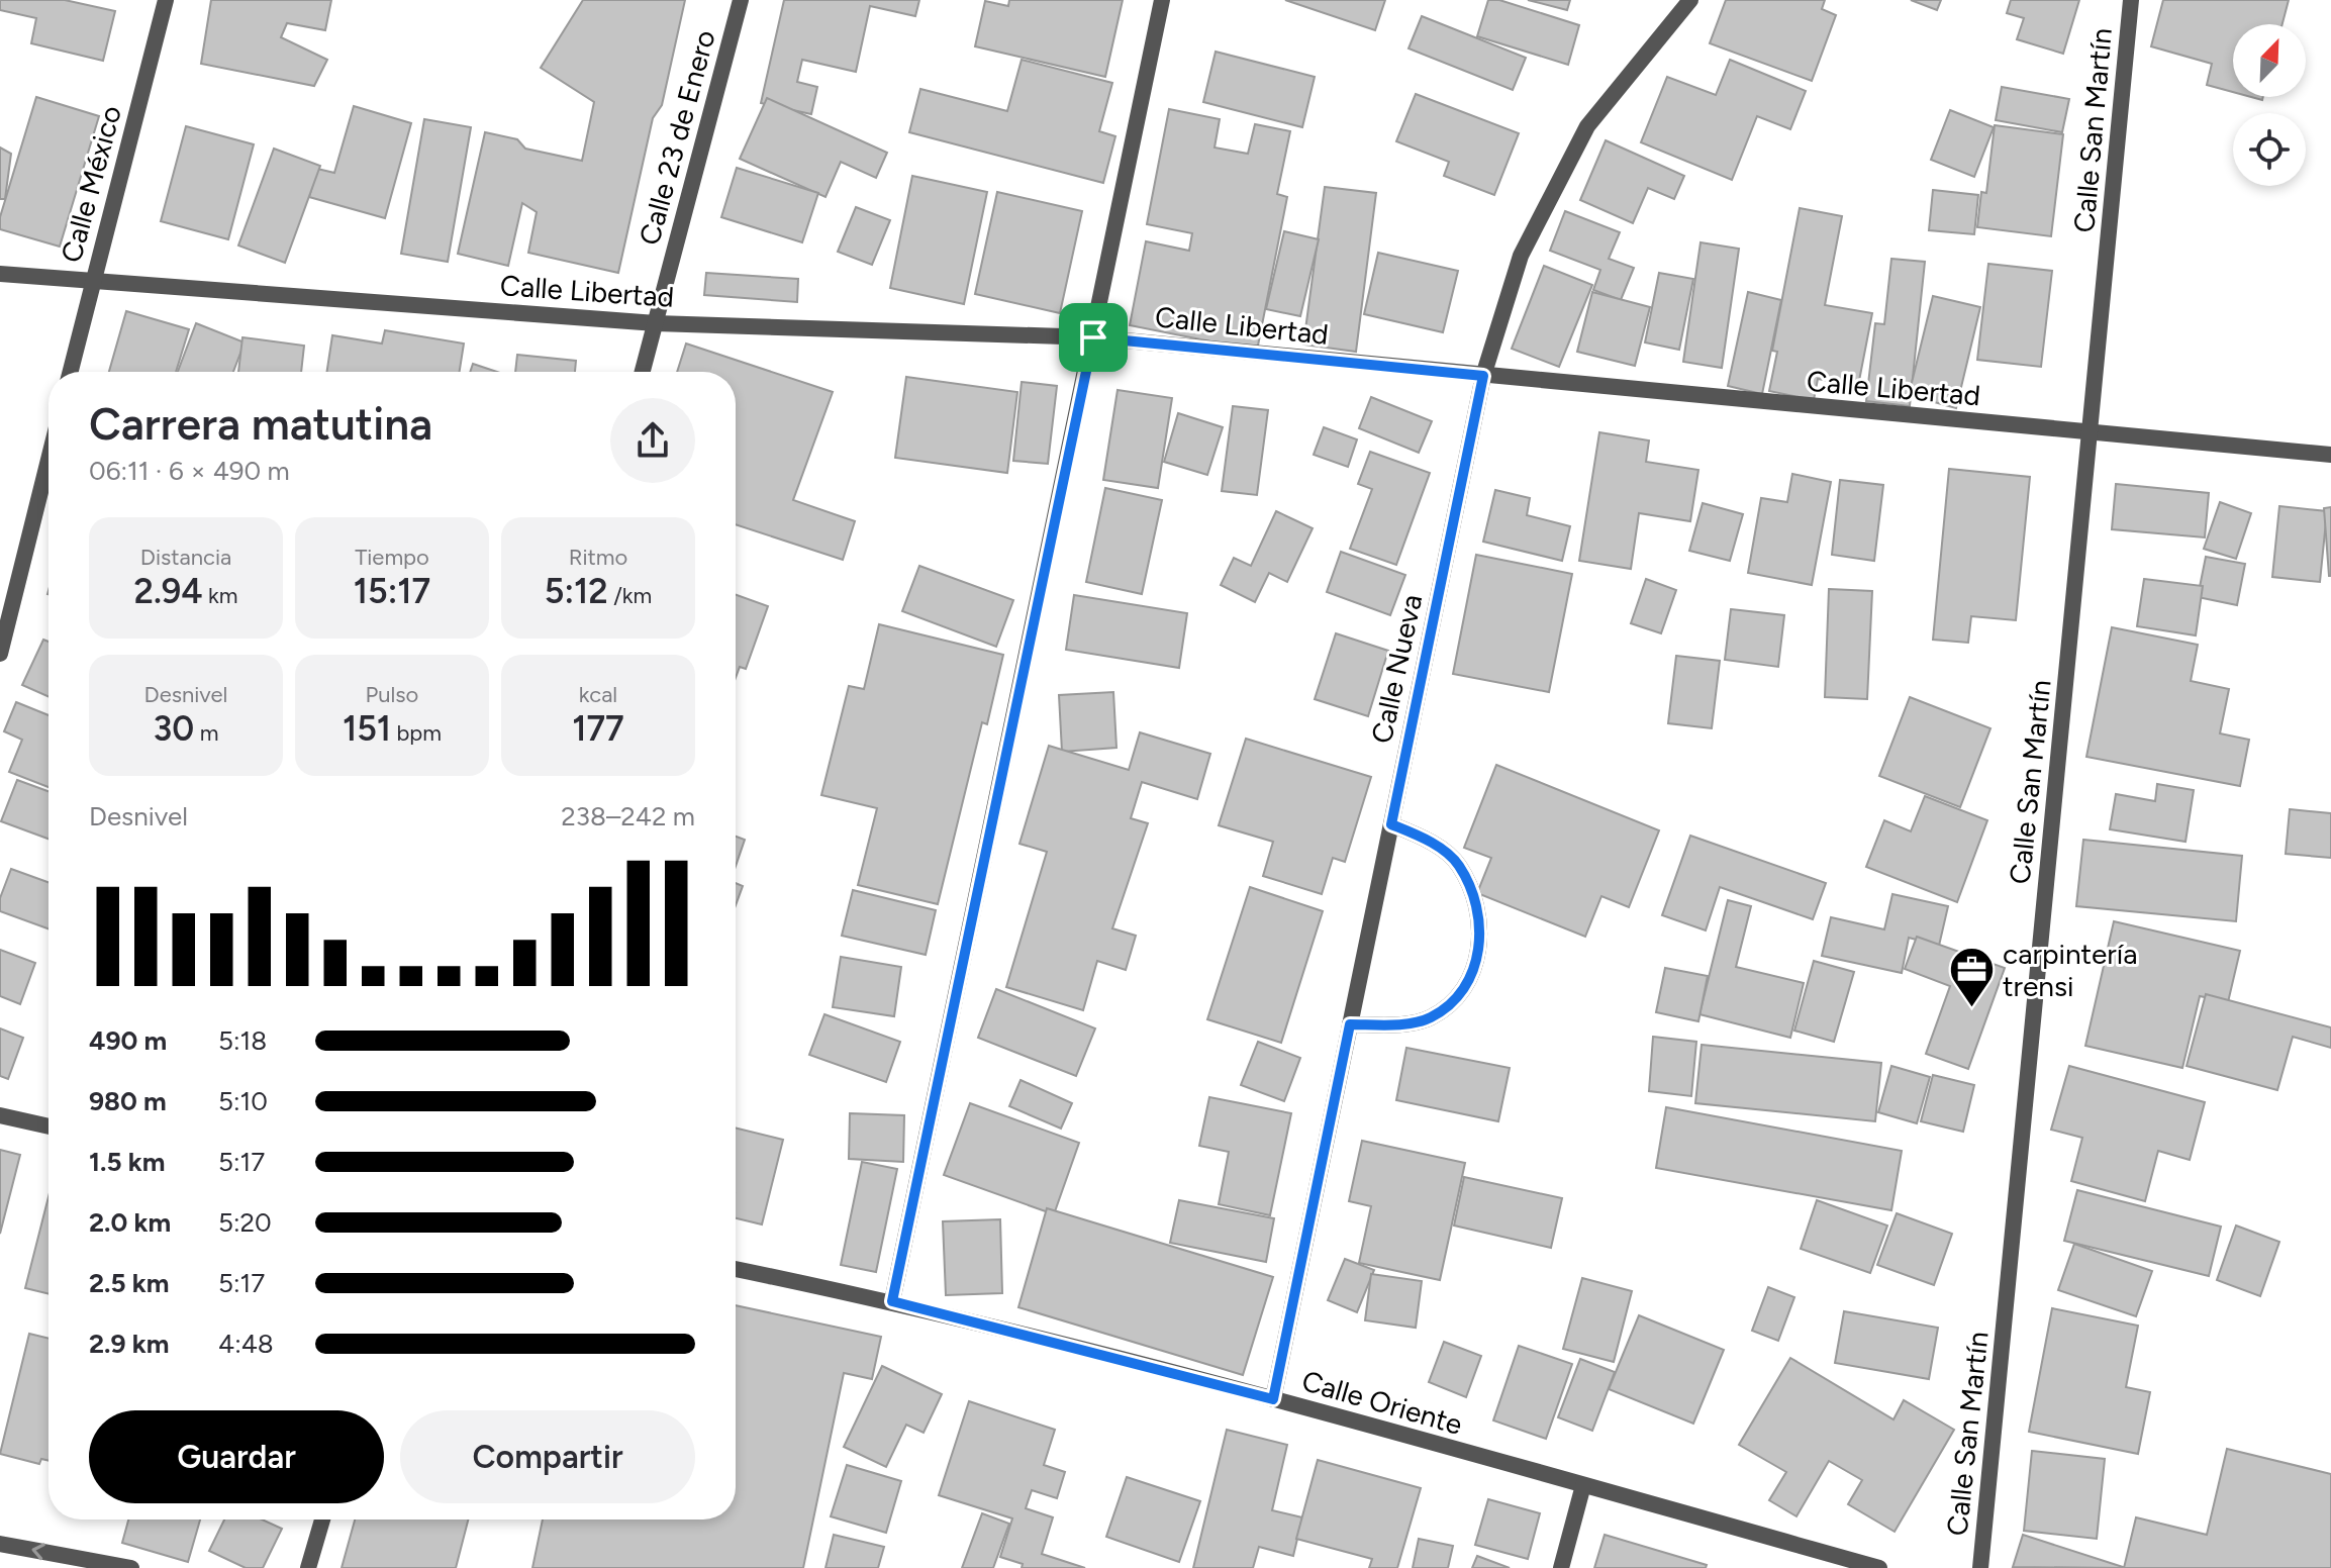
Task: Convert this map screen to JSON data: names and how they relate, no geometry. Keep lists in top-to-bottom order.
{
  "streets": {
    "street": [
      "Calle San Martín",
      "Calle 23 de Enero",
      "Calle México",
      "Calle Libertad",
      "Calle Nueva",
      "Calle Oriente"
    ]
  },
  "crossings": [
    ["Calle San Martín", "Calle Libertad"],
    ["Calle 23 de Enero", "Calle Libertad"],
    ["Calle México", "Calle Libertad"],
    ["Calle Libertad", "Calle Nueva"],
    ["Calle Nueva", "Calle Oriente"]
  ],
  "places": {
    "office": ["carpintería trensi"]
  },
  "north": "top right",
  "page": {
    "heading": ["Carrera matutina", "06:11 · 6 × 490 m"],
    "stats": [
      ["Distancia", "2.94 km"],
      ["Tiempo", "15:17"],
      ["Ritmo", "5:12 /km"],
      ["Desnivel", "30 m"],
      ["Pulso", "151 bpm"],
      ["kcal", "177"]
    ],
    "chart": ["Desnivel", "238–242 m"],
    "list": [
      {
        "name": "490 m",
        "note": "5:18"
      },
      {
        "name": "980 m",
        "note": "5:10"
      },
      {
        "name": "1.5 km",
        "note": "5:17"
      },
      {
        "name": "2.0 km",
        "note": "5:20"
      },
      {
        "name": "2.5 km",
        "note": "5:17"
      },
      {
        "name": "2.9 km",
        "note": "4:48"
      }
    ],
    "buttons": ["Guardar", "Compartir"]
  }
}
